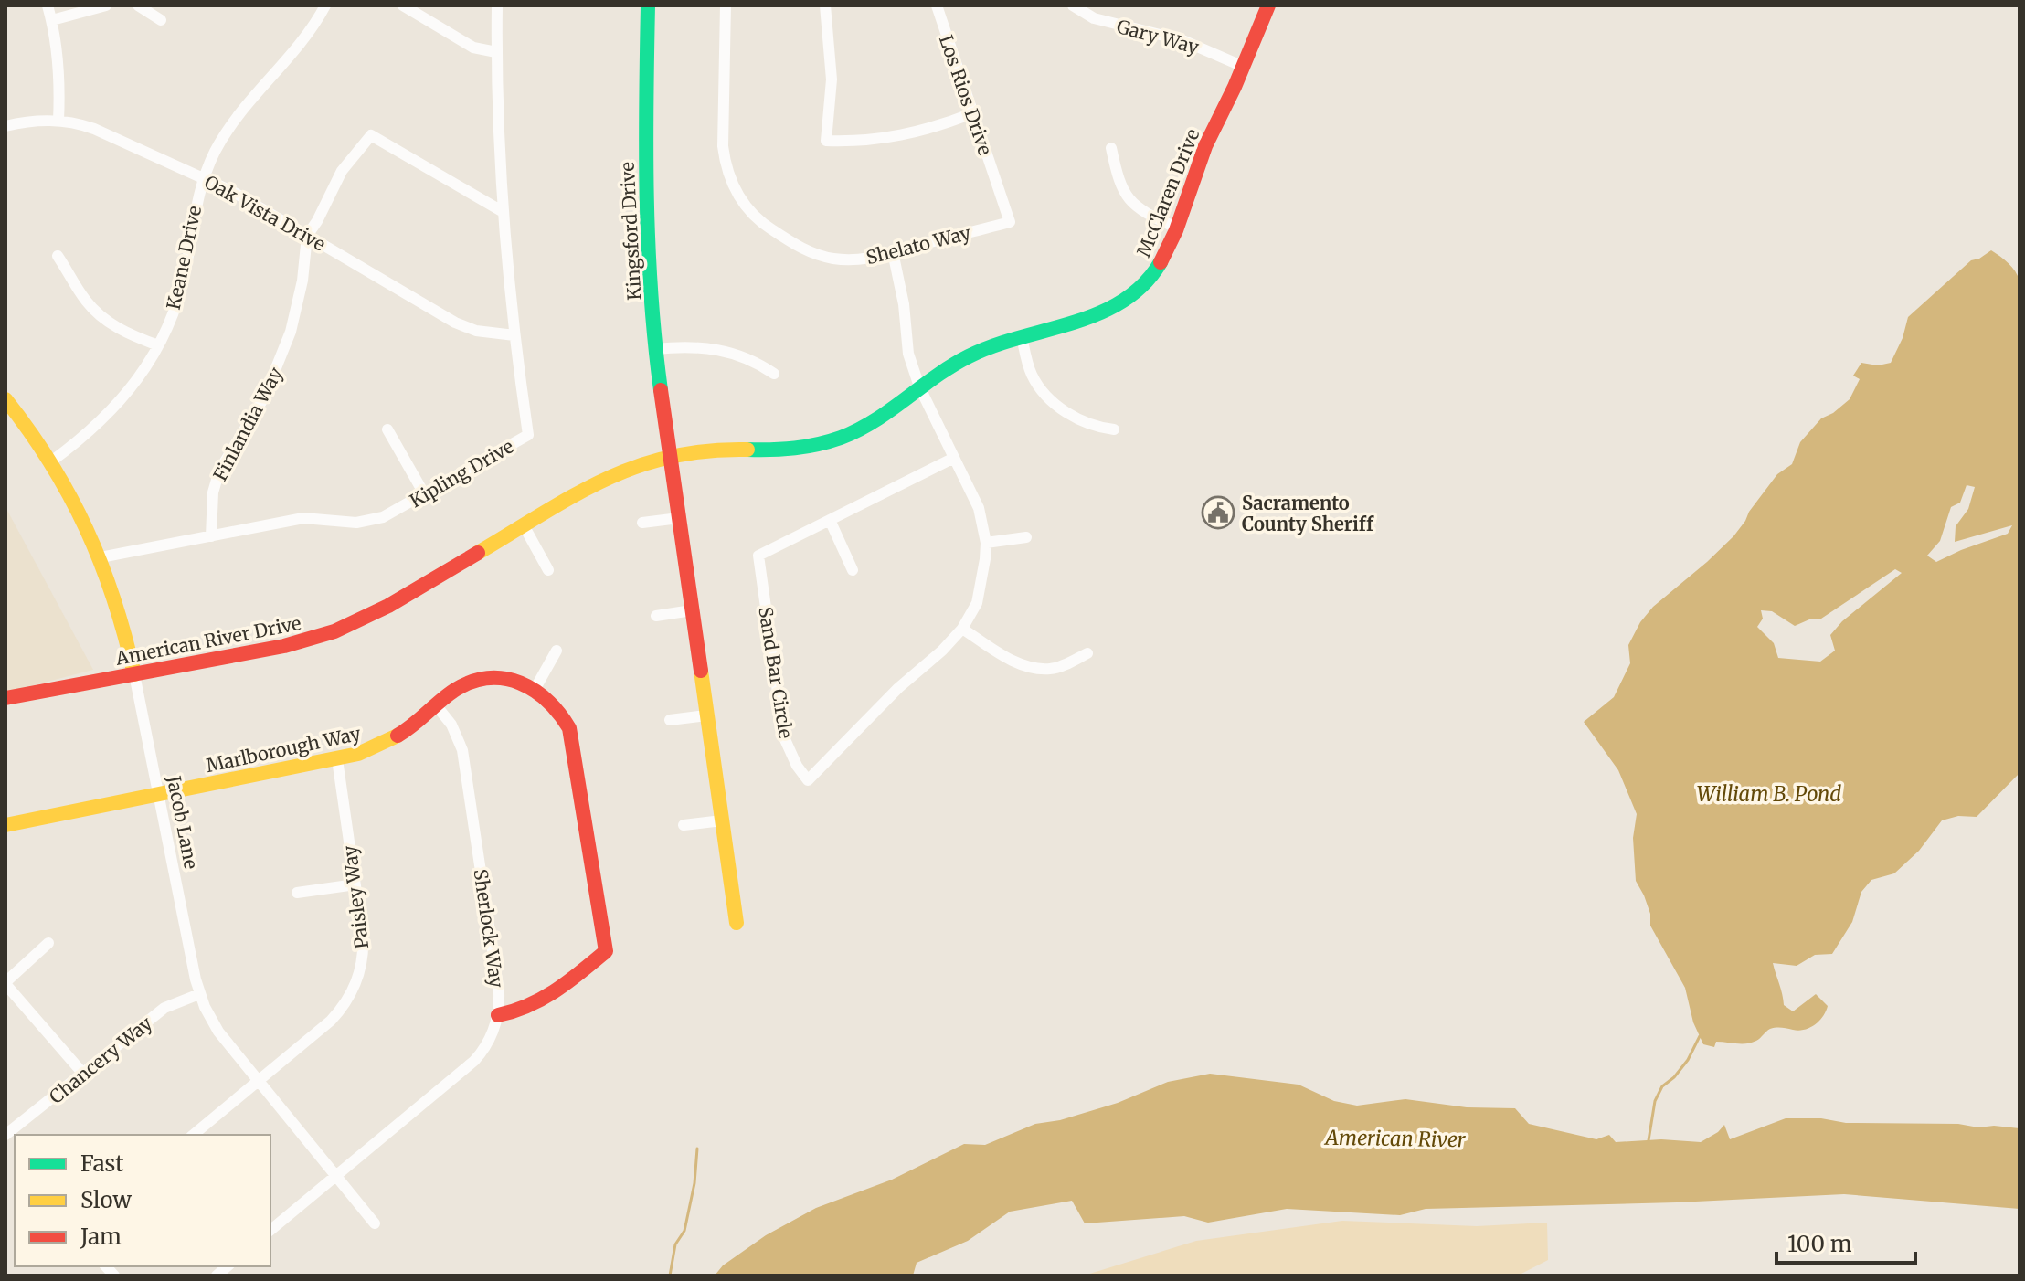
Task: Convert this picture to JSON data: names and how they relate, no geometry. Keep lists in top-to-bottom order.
{
  "streets": {
    "street": [
      "Gary Way",
      "Los Rios Drive",
      "McClaren Drive",
      "Oak Vista Drive",
      "Kingsford Drive",
      "Shelato Way",
      "Keane Drive",
      "Finlandia Way",
      "Kipling Drive",
      "American River Drive",
      "Sand Bar Circle",
      "Marlborough Way",
      "Jacob Lane",
      "Paisley Way",
      "Sherlock Way",
      "Chancery Way"
    ]
  },
  "crossings": [
    ["Gary Way", "McClaren Drive"],
    ["Los Rios Drive", "Shelato Way"],
    ["McClaren Drive", "American River Drive"],
    ["Oak Vista Drive", "Keane Drive"],
    ["Oak Vista Drive", "Finlandia Way"],
    ["Oak Vista Drive", "Kipling Drive"],
    ["Kingsford Drive", "American River Drive"],
    ["Keane Drive", "Jacob Lane"],
    ["Finlandia Way", "Kipling Drive"],
    ["Kipling Drive", "Jacob Lane"],
    ["American River Drive", "Jacob Lane"],
    ["Marlborough Way", "Jacob Lane"],
    ["Marlborough Way", "Paisley Way"],
    ["Marlborough Way", "Sherlock Way"],
    ["Jacob Lane", "Paisley Way"],
    ["Jacob Lane", "Sherlock Way"],
    ["Jacob Lane", "Chancery Way"]
  ],
  "water": ["William B. Pond", "American River"],
  "places": {
    "public building": ["Sacramento County Sheriff"]
  },
  "legend": ["Fast", "Slow", "Jam"],
  "scale_bar": "100 m"
}
